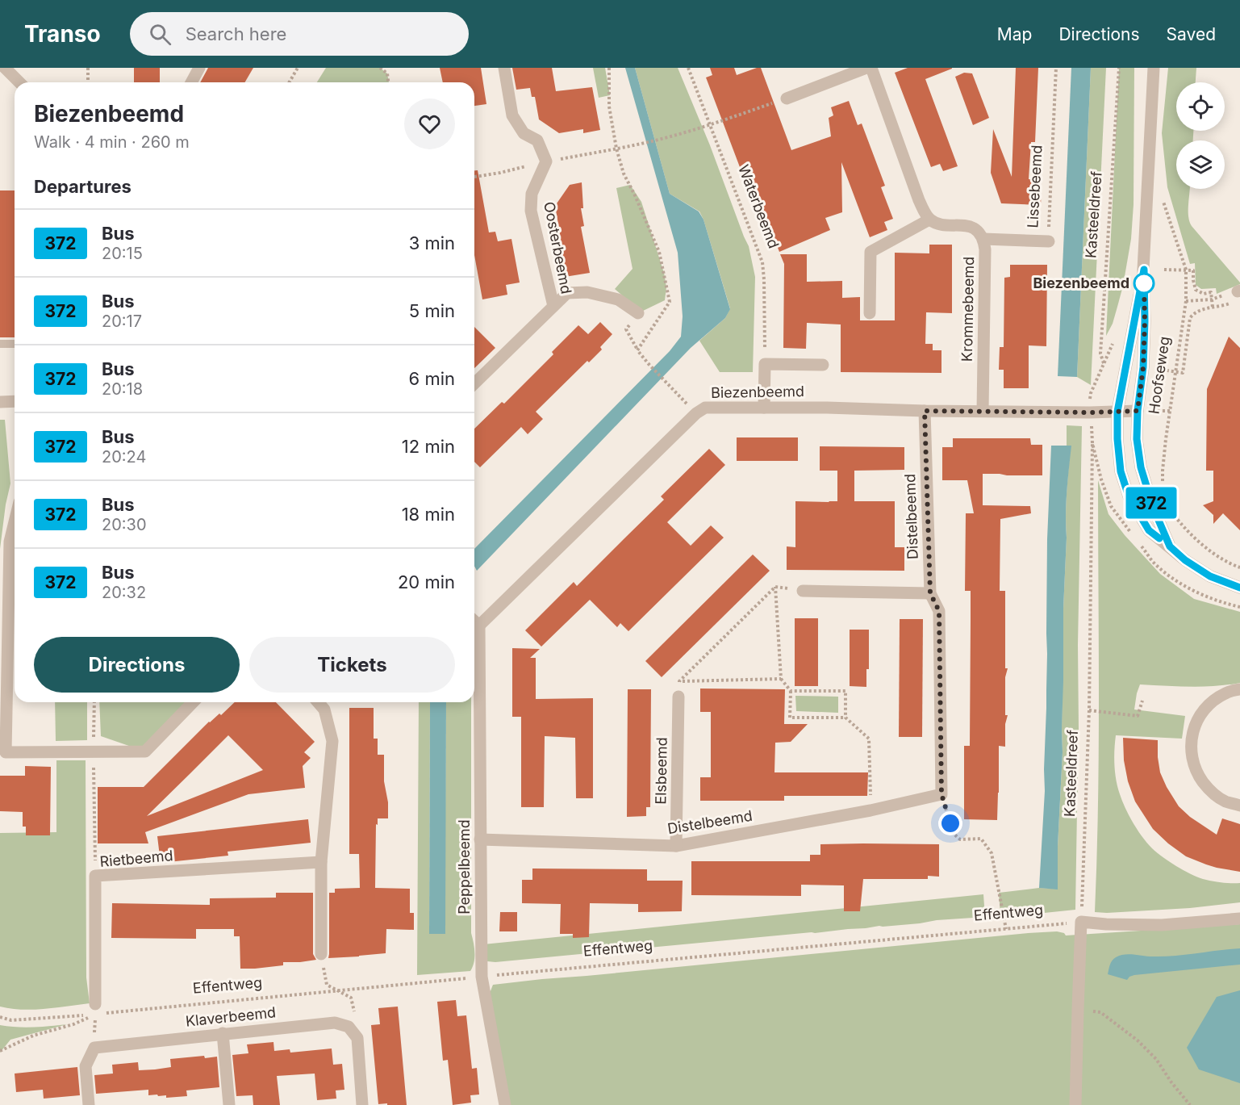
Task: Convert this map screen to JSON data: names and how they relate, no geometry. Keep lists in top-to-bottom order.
{
  "streets": {
    "street": [
      "Lissebeemd",
      "Oosterbeemd",
      "Krommebeemd",
      "Hoofseweg",
      "Biezenbeemd",
      "Distelbeemd",
      "Elsbeemd",
      "Rietbeemd",
      "Peppelbeemd",
      "Klaverbeemd"
    ],
    "path": ["Waterbeemd", "Kasteeldreef", "Effentweg"]
  },
  "crossings": [
    ["Lissebeemd", "Krommebeemd"],
    ["Kasteeldreef", "Effentweg"],
    ["Krommebeemd", "Biezenbeemd"],
    ["Hoofseweg", "Biezenbeemd"],
    ["Biezenbeemd", "Distelbeemd"],
    ["Biezenbeemd", "Peppelbeemd"],
    ["Distelbeemd", "Elsbeemd"],
    ["Distelbeemd", "Peppelbeemd"],
    ["Rietbeemd", "Effentweg"],
    ["Peppelbeemd", "Effentweg"]
  ],
  "places": ["Biezenbeemd"],
  "lines": ["bus line 372"],
  "page": {
    "header": "Transo",
    "search": "Search here",
    "nav": ["Map", "Directions", "Saved"],
    "on_map": "372",
    "heading": [
      ["Biezenbeemd", "Walk · 4 min · 260 m"],
      "Departures"
    ],
    "list": [
      {
        "mark": "372",
        "name": "Bus",
        "note": "20:15",
        "value": "3 min"
      },
      {
        "mark": "372",
        "name": "Bus",
        "note": "20:17",
        "value": "5 min"
      },
      {
        "mark": "372",
        "name": "Bus",
        "note": "20:18",
        "value": "6 min"
      },
      {
        "mark": "372",
        "name": "Bus",
        "note": "20:24",
        "value": "12 min"
      },
      {
        "mark": "372",
        "name": "Bus",
        "note": "20:30",
        "value": "18 min"
      },
      {
        "mark": "372",
        "name": "Bus",
        "note": "20:32",
        "value": "20 min"
      }
    ],
    "buttons": ["Directions", "Tickets"]
  }
}
